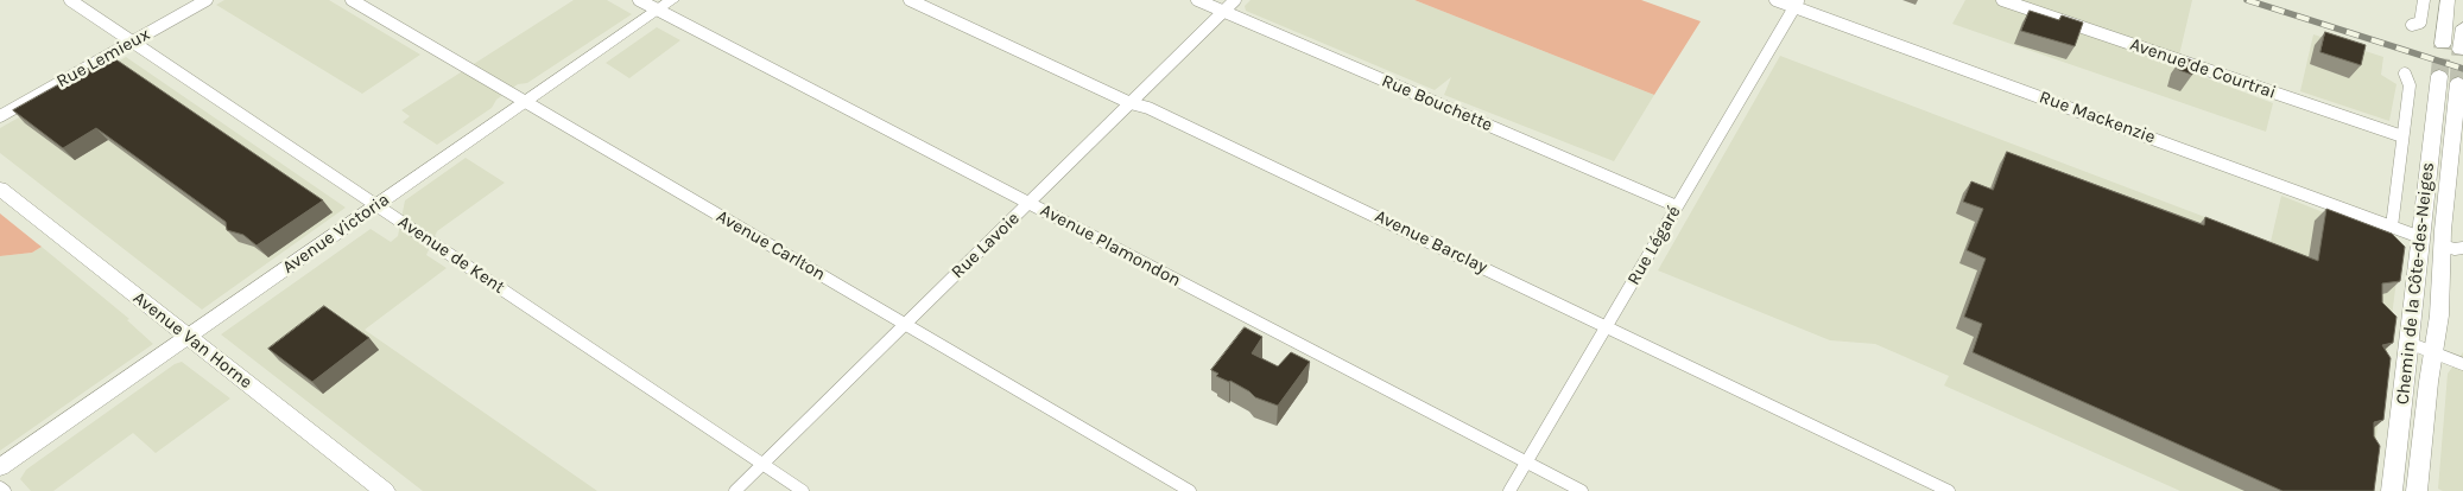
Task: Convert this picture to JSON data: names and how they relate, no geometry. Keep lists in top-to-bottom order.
{
  "streets": {
    "main road": ["Chemin de la Côte-des-Neiges", "Avenue Van Horne"],
    "street": [
      "Rue Lemieux",
      "Avenue de Courtrai",
      "Rue Bouchette",
      "Rue Mackenzie",
      "Avenue Victoria",
      "Avenue Barclay",
      "Avenue Carlton",
      "Rue Lavoie",
      "Avenue Plamondon",
      "Rue Légaré",
      "Avenue de Kent"
    ]
  },
  "crossings": [
    ["Rue Lemieux", "Avenue de Kent"],
    ["Avenue de Courtrai", "Chemin de la Côte-des-Neiges"],
    ["Rue Bouchette", "Rue Lavoie"],
    ["Rue Bouchette", "Rue Légaré"],
    ["Rue Mackenzie", "Rue Légaré"],
    ["Rue Mackenzie", "Chemin de la Côte-des-Neiges"],
    ["Avenue Victoria", "Avenue Carlton"],
    ["Avenue Victoria", "Avenue Plamondon"],
    ["Avenue Victoria", "Avenue de Kent"],
    ["Avenue Victoria", "Avenue Van Horne"],
    ["Avenue Barclay", "Rue Lavoie"],
    ["Avenue Barclay", "Rue Légaré"],
    ["Avenue Carlton", "Rue Lavoie"],
    ["Rue Lavoie", "Avenue Plamondon"],
    ["Rue Lavoie", "Avenue de Kent"],
    ["Avenue Plamondon", "Rue Légaré"]
  ]
}
